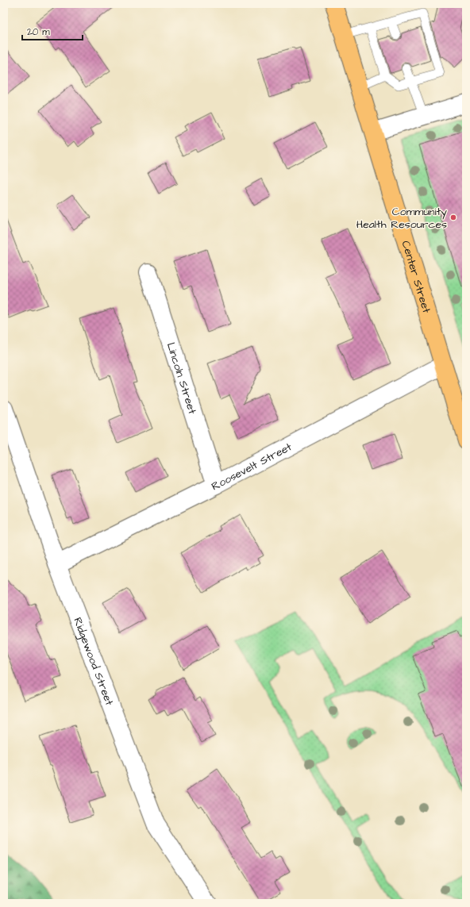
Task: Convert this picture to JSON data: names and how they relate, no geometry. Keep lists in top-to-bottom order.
{
  "streets": {
    "main road": ["Center Street"],
    "street": ["Lincoln Street", "Roosevelt Street", "Ridgewood Street"]
  },
  "crossings": [
    ["Center Street", "Roosevelt Street"],
    ["Lincoln Street", "Roosevelt Street"],
    ["Roosevelt Street", "Ridgewood Street"]
  ],
  "places": ["Community Health Resources"],
  "scale_bar": "20 m"
}
